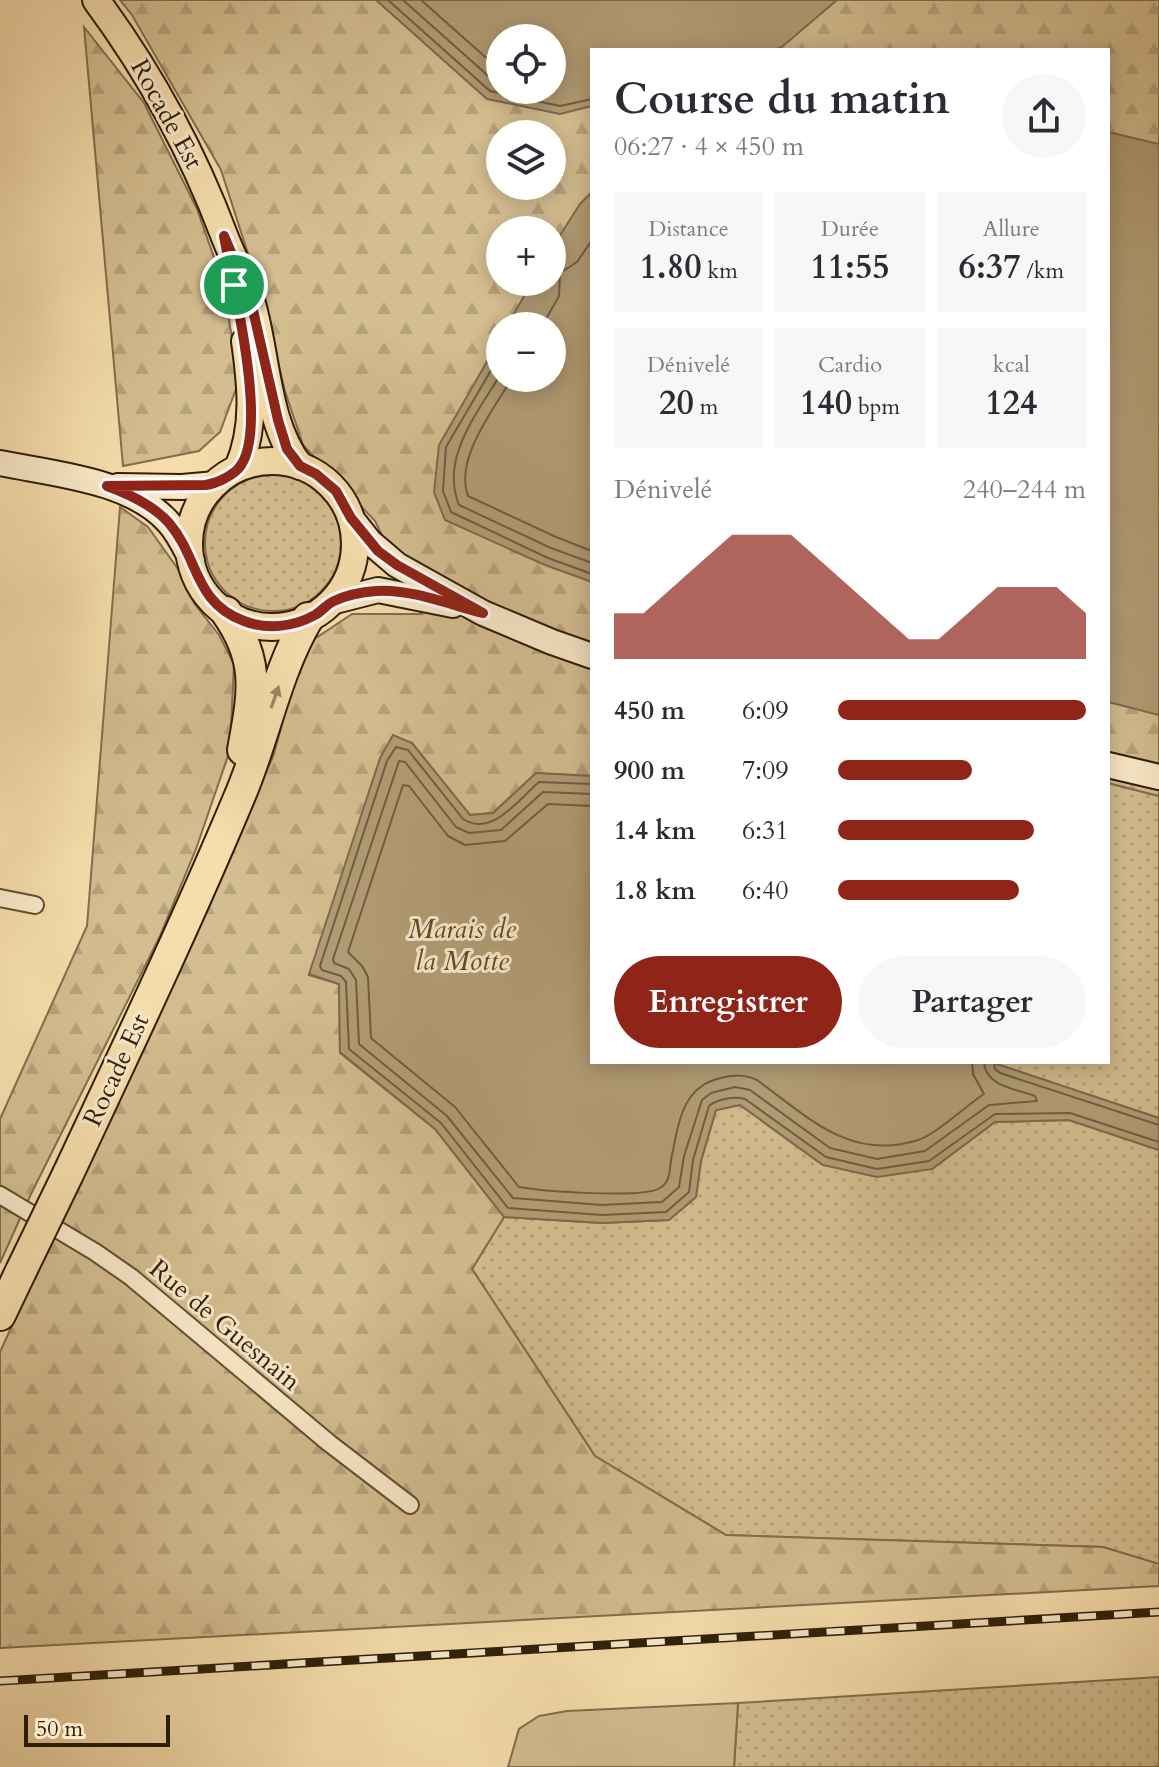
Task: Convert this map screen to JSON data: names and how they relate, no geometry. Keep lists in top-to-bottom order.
{
  "streets": {
    "highway": ["Rocade Est"],
    "street": ["Rue de Guesnain"]
  },
  "water": ["Marais de la Motte"],
  "scale_bar": "50 m",
  "page": {
    "map_buttons": ["+", "−"],
    "heading": ["Course du matin", "06:27 · 4 × 450 m"],
    "stats": [
      ["Distance", "1.80 km"],
      ["Durée", "11:55"],
      ["Allure", "6:37 /km"],
      ["Dénivelé", "20 m"],
      ["Cardio", "140 bpm"],
      ["kcal", "124"]
    ],
    "chart": ["Dénivelé", "240–244 m"],
    "list": [
      {
        "name": "450 m",
        "note": "6:09"
      },
      {
        "name": "900 m",
        "note": "7:09"
      },
      {
        "name": "1.4 km",
        "note": "6:31"
      },
      {
        "name": "1.8 km",
        "note": "6:40"
      }
    ],
    "buttons": ["Enregistrer", "Partager"],
    "scale": "50 m"
  }
}
